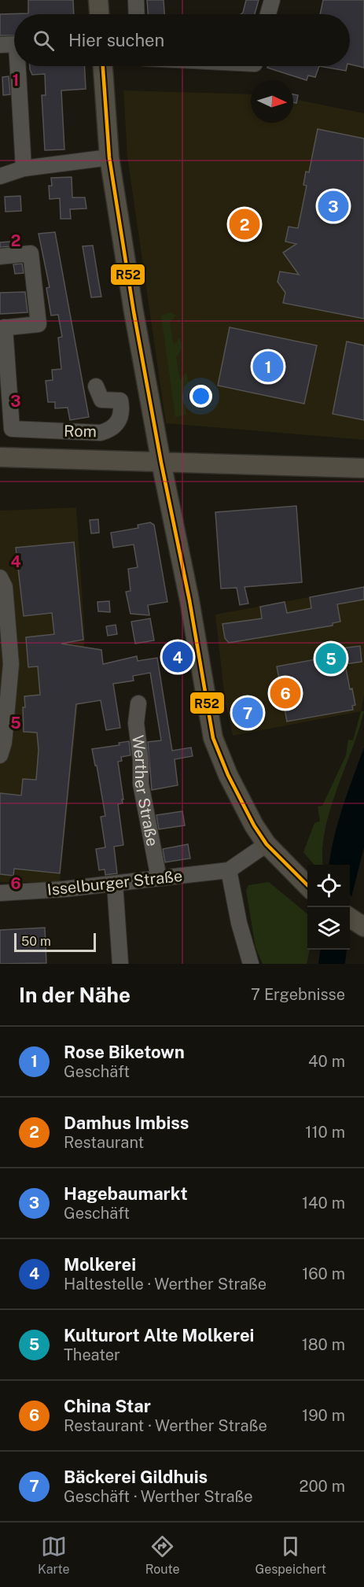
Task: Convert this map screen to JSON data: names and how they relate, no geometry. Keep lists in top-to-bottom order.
{
  "streets": {
    "street": ["Rom", "Werther Straße", "Isselburger Straße"]
  },
  "crossings": [
    ["Werther Straße", "Isselburger Straße"]
  ],
  "lines": ["transit line R52"],
  "scale_bar": "50 m",
  "north": "right",
  "page": {
    "search": "Hier suchen",
    "pins": [
      "3",
      "2",
      "1",
      "4",
      "5",
      "6",
      "7"
    ],
    "scale": "50 m",
    "heading": ["In der Nähe", "7 Ergebnisse"],
    "list": [
      {
        "mark": "1",
        "name": "Rose Biketown",
        "note": "Geschäft",
        "value": "40 m"
      },
      {
        "mark": "2",
        "name": "Damhus Imbiss",
        "note": "Restaurant",
        "value": "110 m"
      },
      {
        "mark": "3",
        "name": "Hagebaumarkt",
        "note": "Geschäft",
        "value": "140 m"
      },
      {
        "mark": "4",
        "name": "Molkerei",
        "note": "Haltestelle · Werther Straße",
        "value": "160 m"
      },
      {
        "mark": "5",
        "name": "Kulturort Alte Molkerei",
        "note": "Theater",
        "value": "180 m"
      },
      {
        "mark": "6",
        "name": "China Star",
        "note": "Restaurant · Werther Straße",
        "value": "190 m"
      },
      {
        "mark": "7",
        "name": "Bäckerei Gildhuis",
        "note": "Geschäft · Werther Straße",
        "value": "200 m"
      }
    ],
    "nav": ["Karte", "Route", "Gespeichert"]
  },
  "grid": {
    "rows": [
      "1",
      "2",
      "3",
      "4",
      "5",
      "6"
    ]
  }
}
